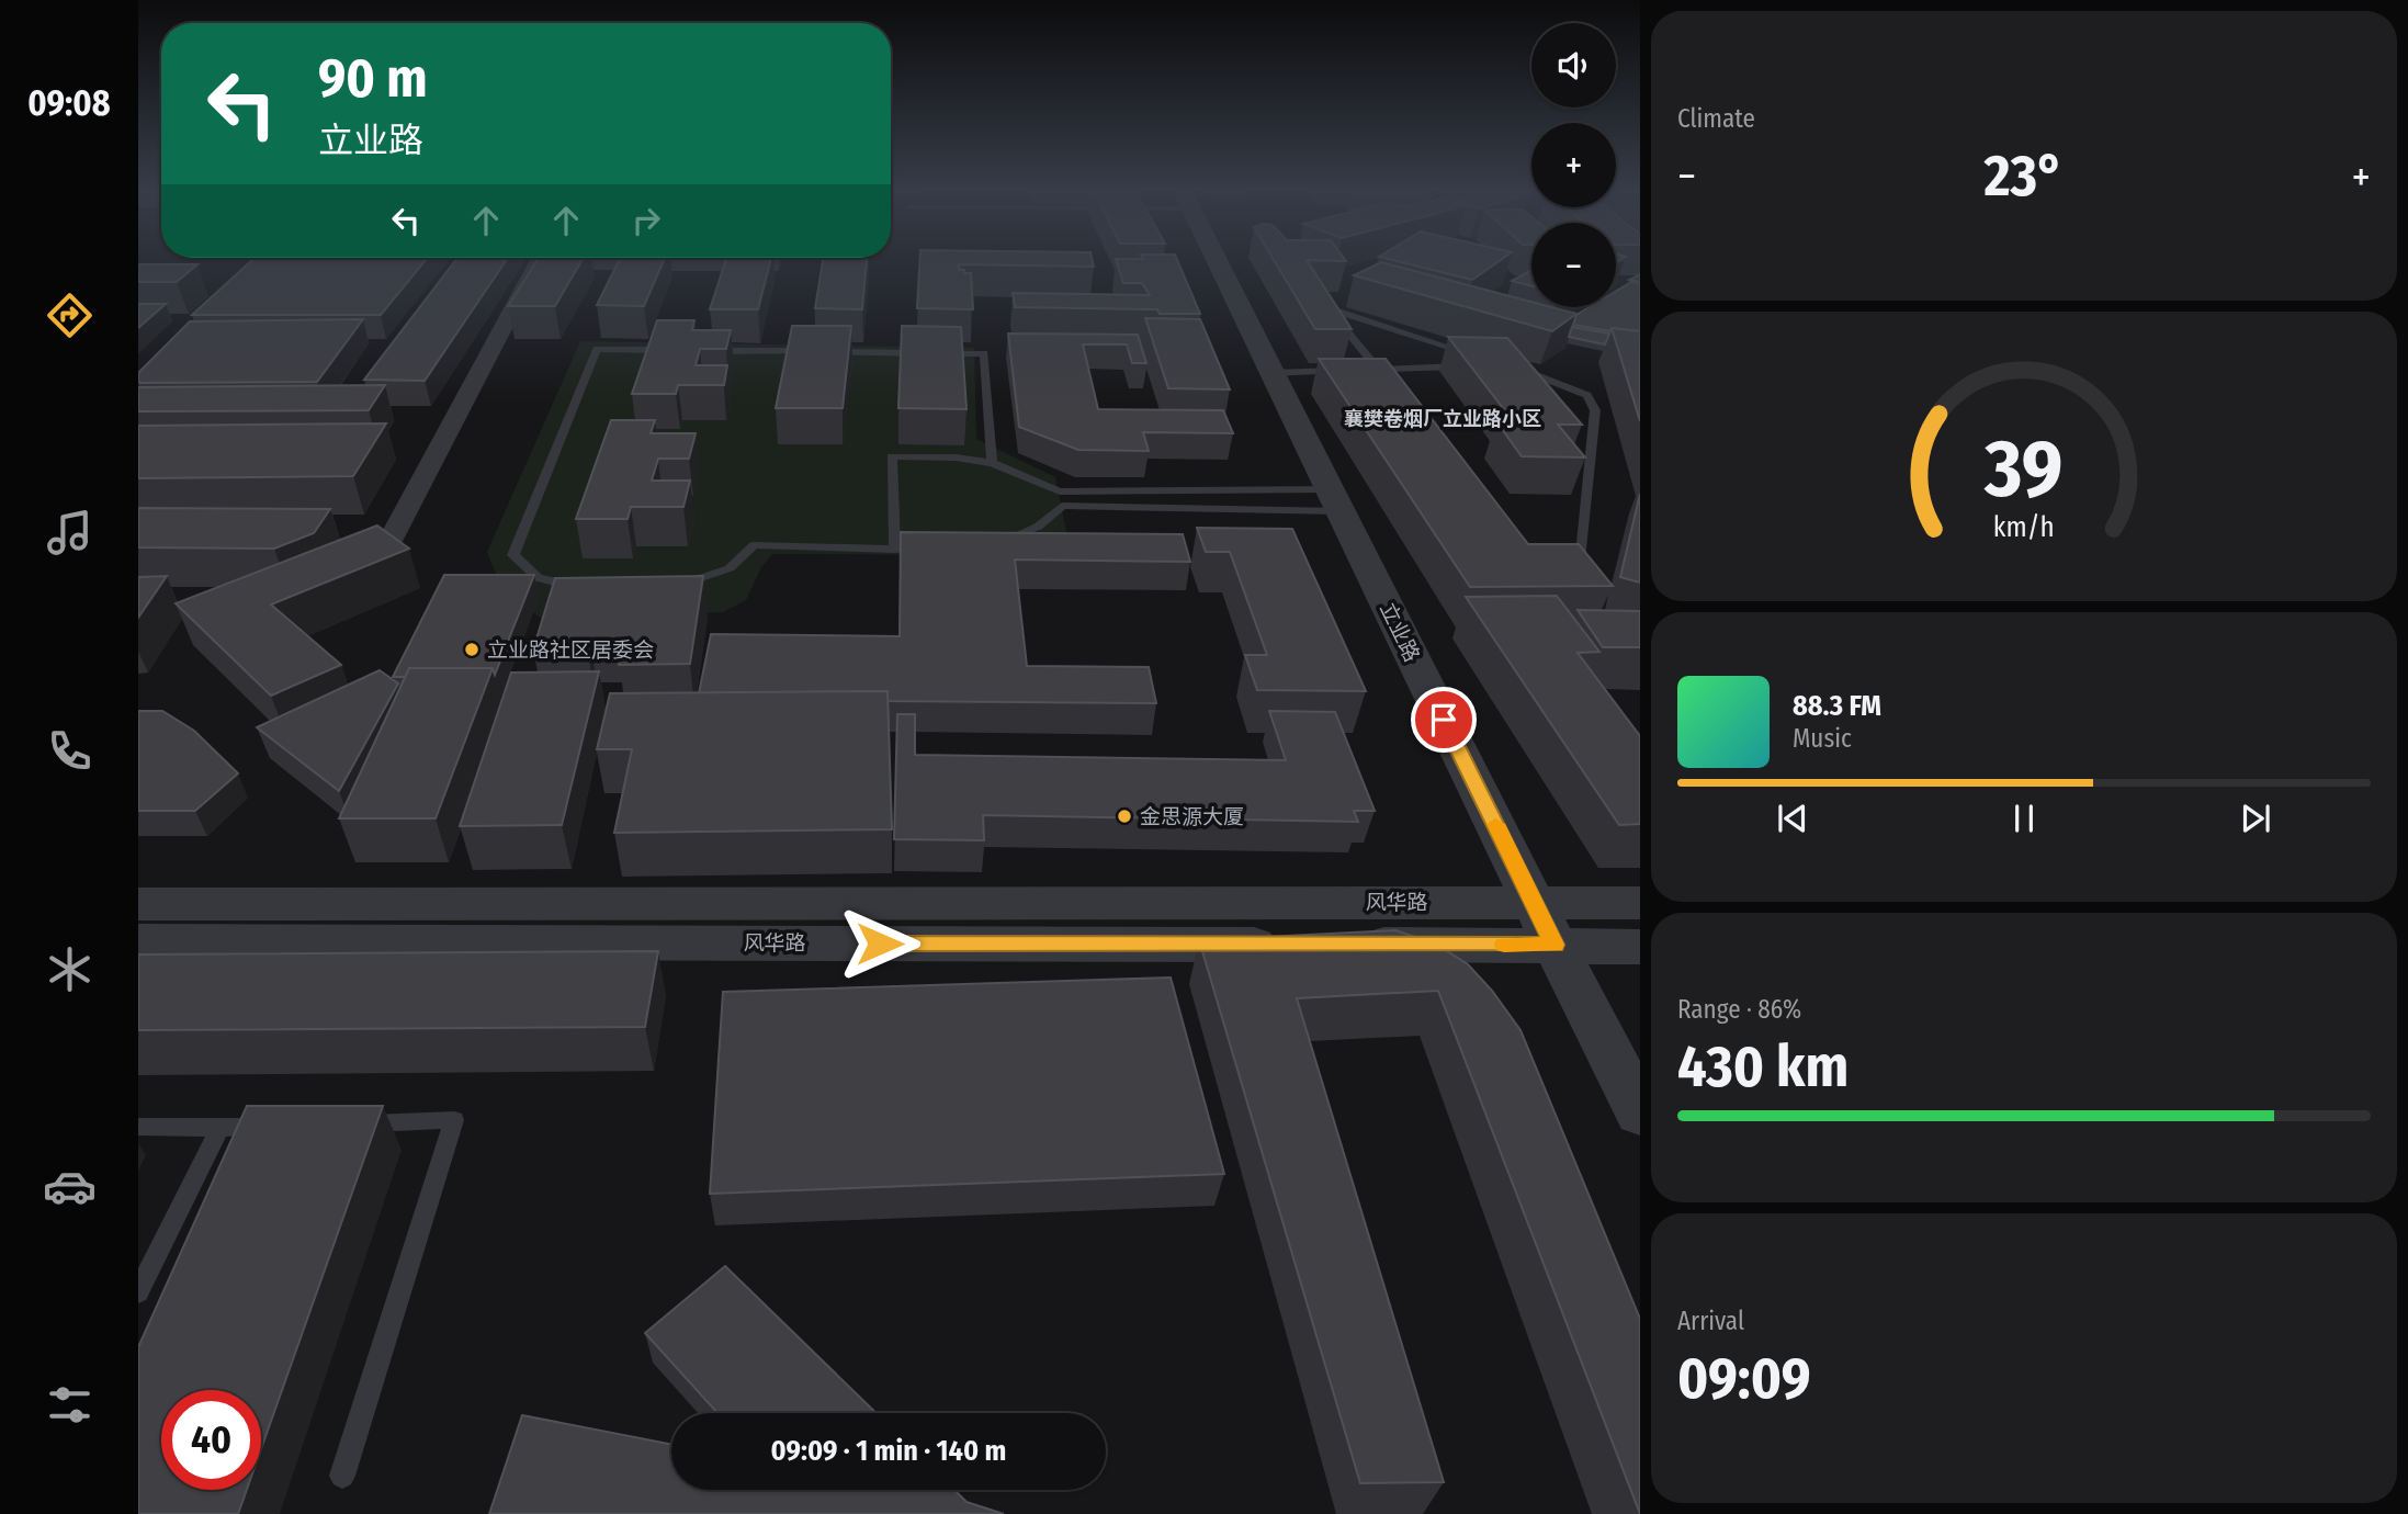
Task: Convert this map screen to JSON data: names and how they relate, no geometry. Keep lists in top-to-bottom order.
{
  "streets": {
    "street": ["立业路", "风华路"]
  },
  "crossings": [
    ["立业路", "风华路"]
  ],
  "districts": ["襄樊卷烟厂立业路小区"],
  "places": ["立业路社区居委会", "金思源大厦"],
  "page": {
    "tabs": "09:08",
    "tile": [
      "Climate",
      ["Range · 86%", "430 km"],
      ["Arrival", "09:09"]
    ],
    "map_buttons": ["+", "−"],
    "turn": ["90 m", "立业路"],
    "heat": ["−", "23°", "+"],
    "song": ["88.3 FM", "Music"],
    "limit": "40",
    "trip": "09:09 · 1 min · 140 m",
    "gauge": ["39", "km/h"]
  }
}
